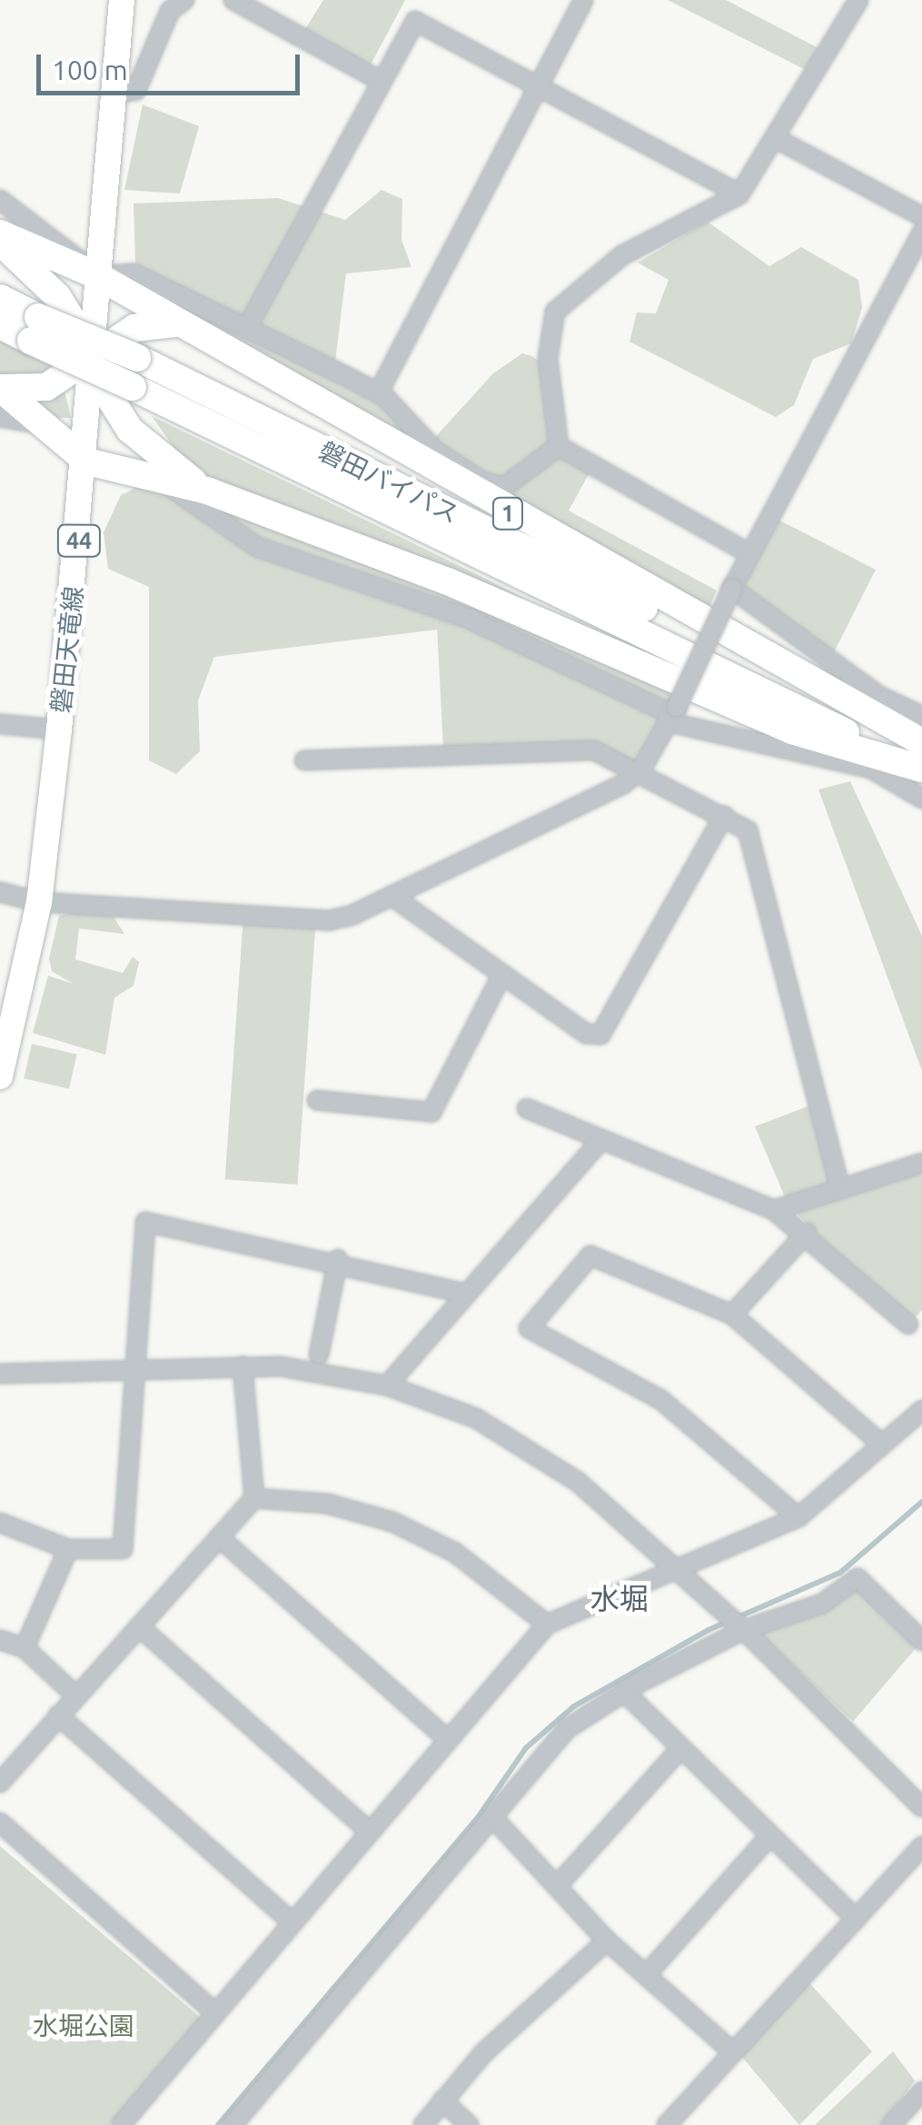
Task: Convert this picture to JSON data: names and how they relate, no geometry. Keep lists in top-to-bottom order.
{
  "streets": {
    "highway": ["磐田バイパス", "1"],
    "main road": ["44", "磐田天竜線"]
  },
  "crossings": [
    ["磐田バイパス", "1"],
    ["1", "磐田天竜線"]
  ],
  "districts": ["水堀"],
  "parks": ["水堀公園"],
  "scale_bar": "100 m"
}
